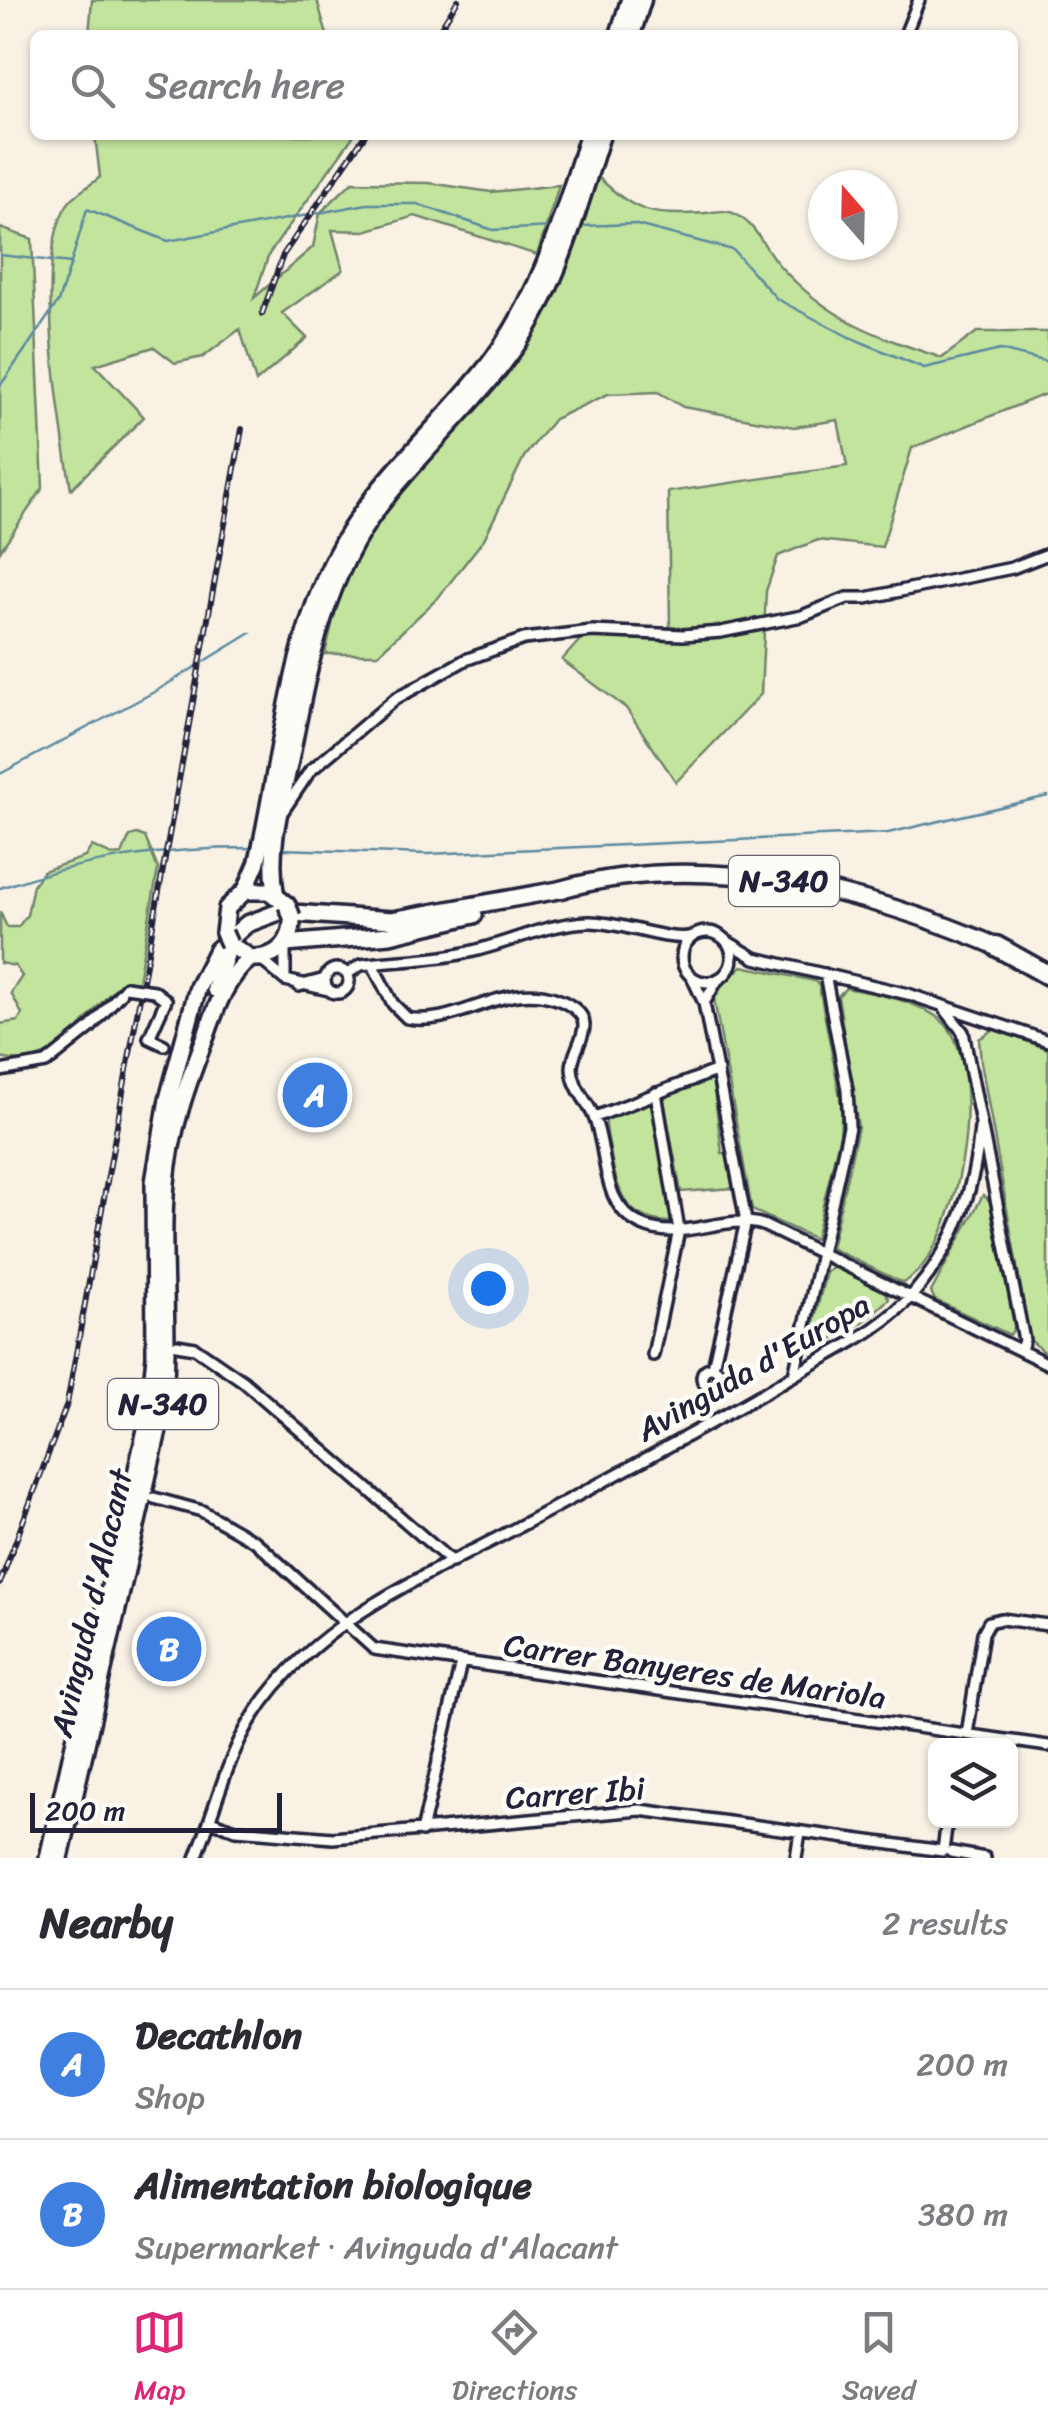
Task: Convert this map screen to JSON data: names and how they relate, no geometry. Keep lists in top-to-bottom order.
{
  "streets": {
    "main road": ["N-340", "Avinguda d'Alacant"],
    "street": ["Avinguda d'Europa", "Carrer Banyeres de Mariola", "Carrer Ibi"]
  },
  "crossings": [
    ["N-340", "Avinguda d'Alacant"],
    ["Avinguda d'Europa", "Carrer Banyeres de Mariola"],
    ["Avinguda d'Europa", "Carrer Ibi"]
  ],
  "scale_bar": "200 m",
  "north": "top",
  "page": {
    "search": "Search here",
    "pins": ["A", "B"],
    "scale": "200 m",
    "heading": ["Nearby", "2 results"],
    "list": [
      {
        "mark": "A",
        "name": "Decathlon",
        "note": "Shop",
        "value": "200 m"
      },
      {
        "mark": "B",
        "name": "Alimentation biologique",
        "note": "Supermarket · Avinguda d'Alacant",
        "value": "380 m"
      }
    ],
    "nav": ["Map", "Directions", "Saved"]
  }
}
